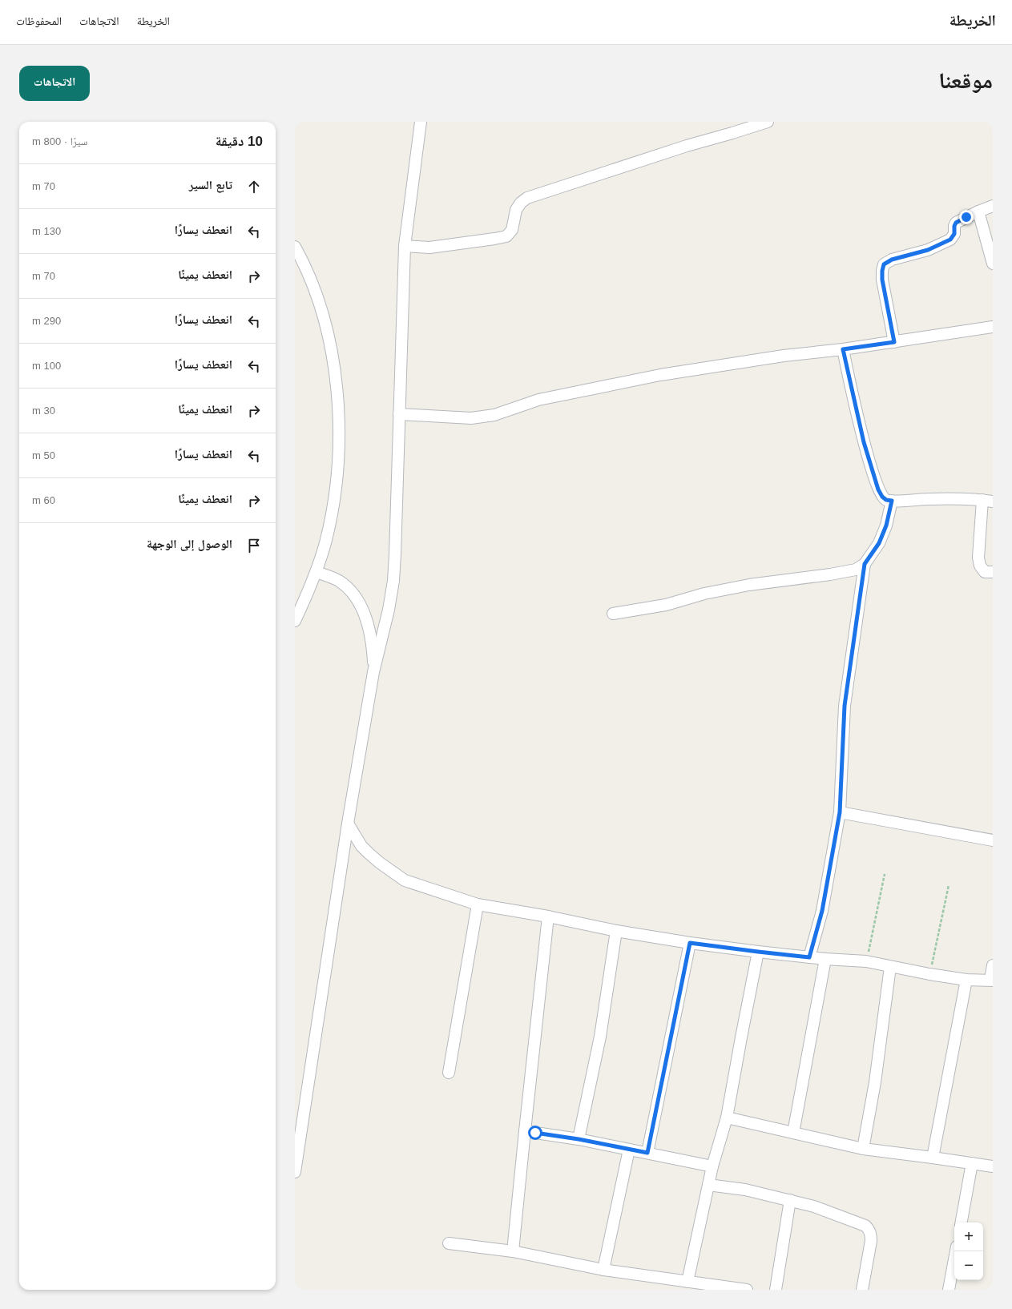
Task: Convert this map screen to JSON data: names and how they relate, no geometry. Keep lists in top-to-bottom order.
{
  "page": {
    "header": "الخريطة",
    "nav": ["الخريطة", "الاتجاهات", "المحفوظات"],
    "title": "موقعنا",
    "buttons": "الاتجاهات",
    "heading": ["10 دقيقة", "سيرًا · 800 m"],
    "list": [
      ["تابع السير", "70 m"],
      ["انعطف يسارًا", "130 m"],
      ["انعطف يمينًا", "70 m"],
      ["انعطف يسارًا", "290 m"],
      ["انعطف يسارًا", "100 m"],
      ["انعطف يمينًا", "30 m"],
      ["انعطف يسارًا", "50 m"],
      ["انعطف يمينًا", "60 m"],
      "الوصول إلى الوجهة"
    ],
    "map_buttons": ["+", "−"]
  }
}
